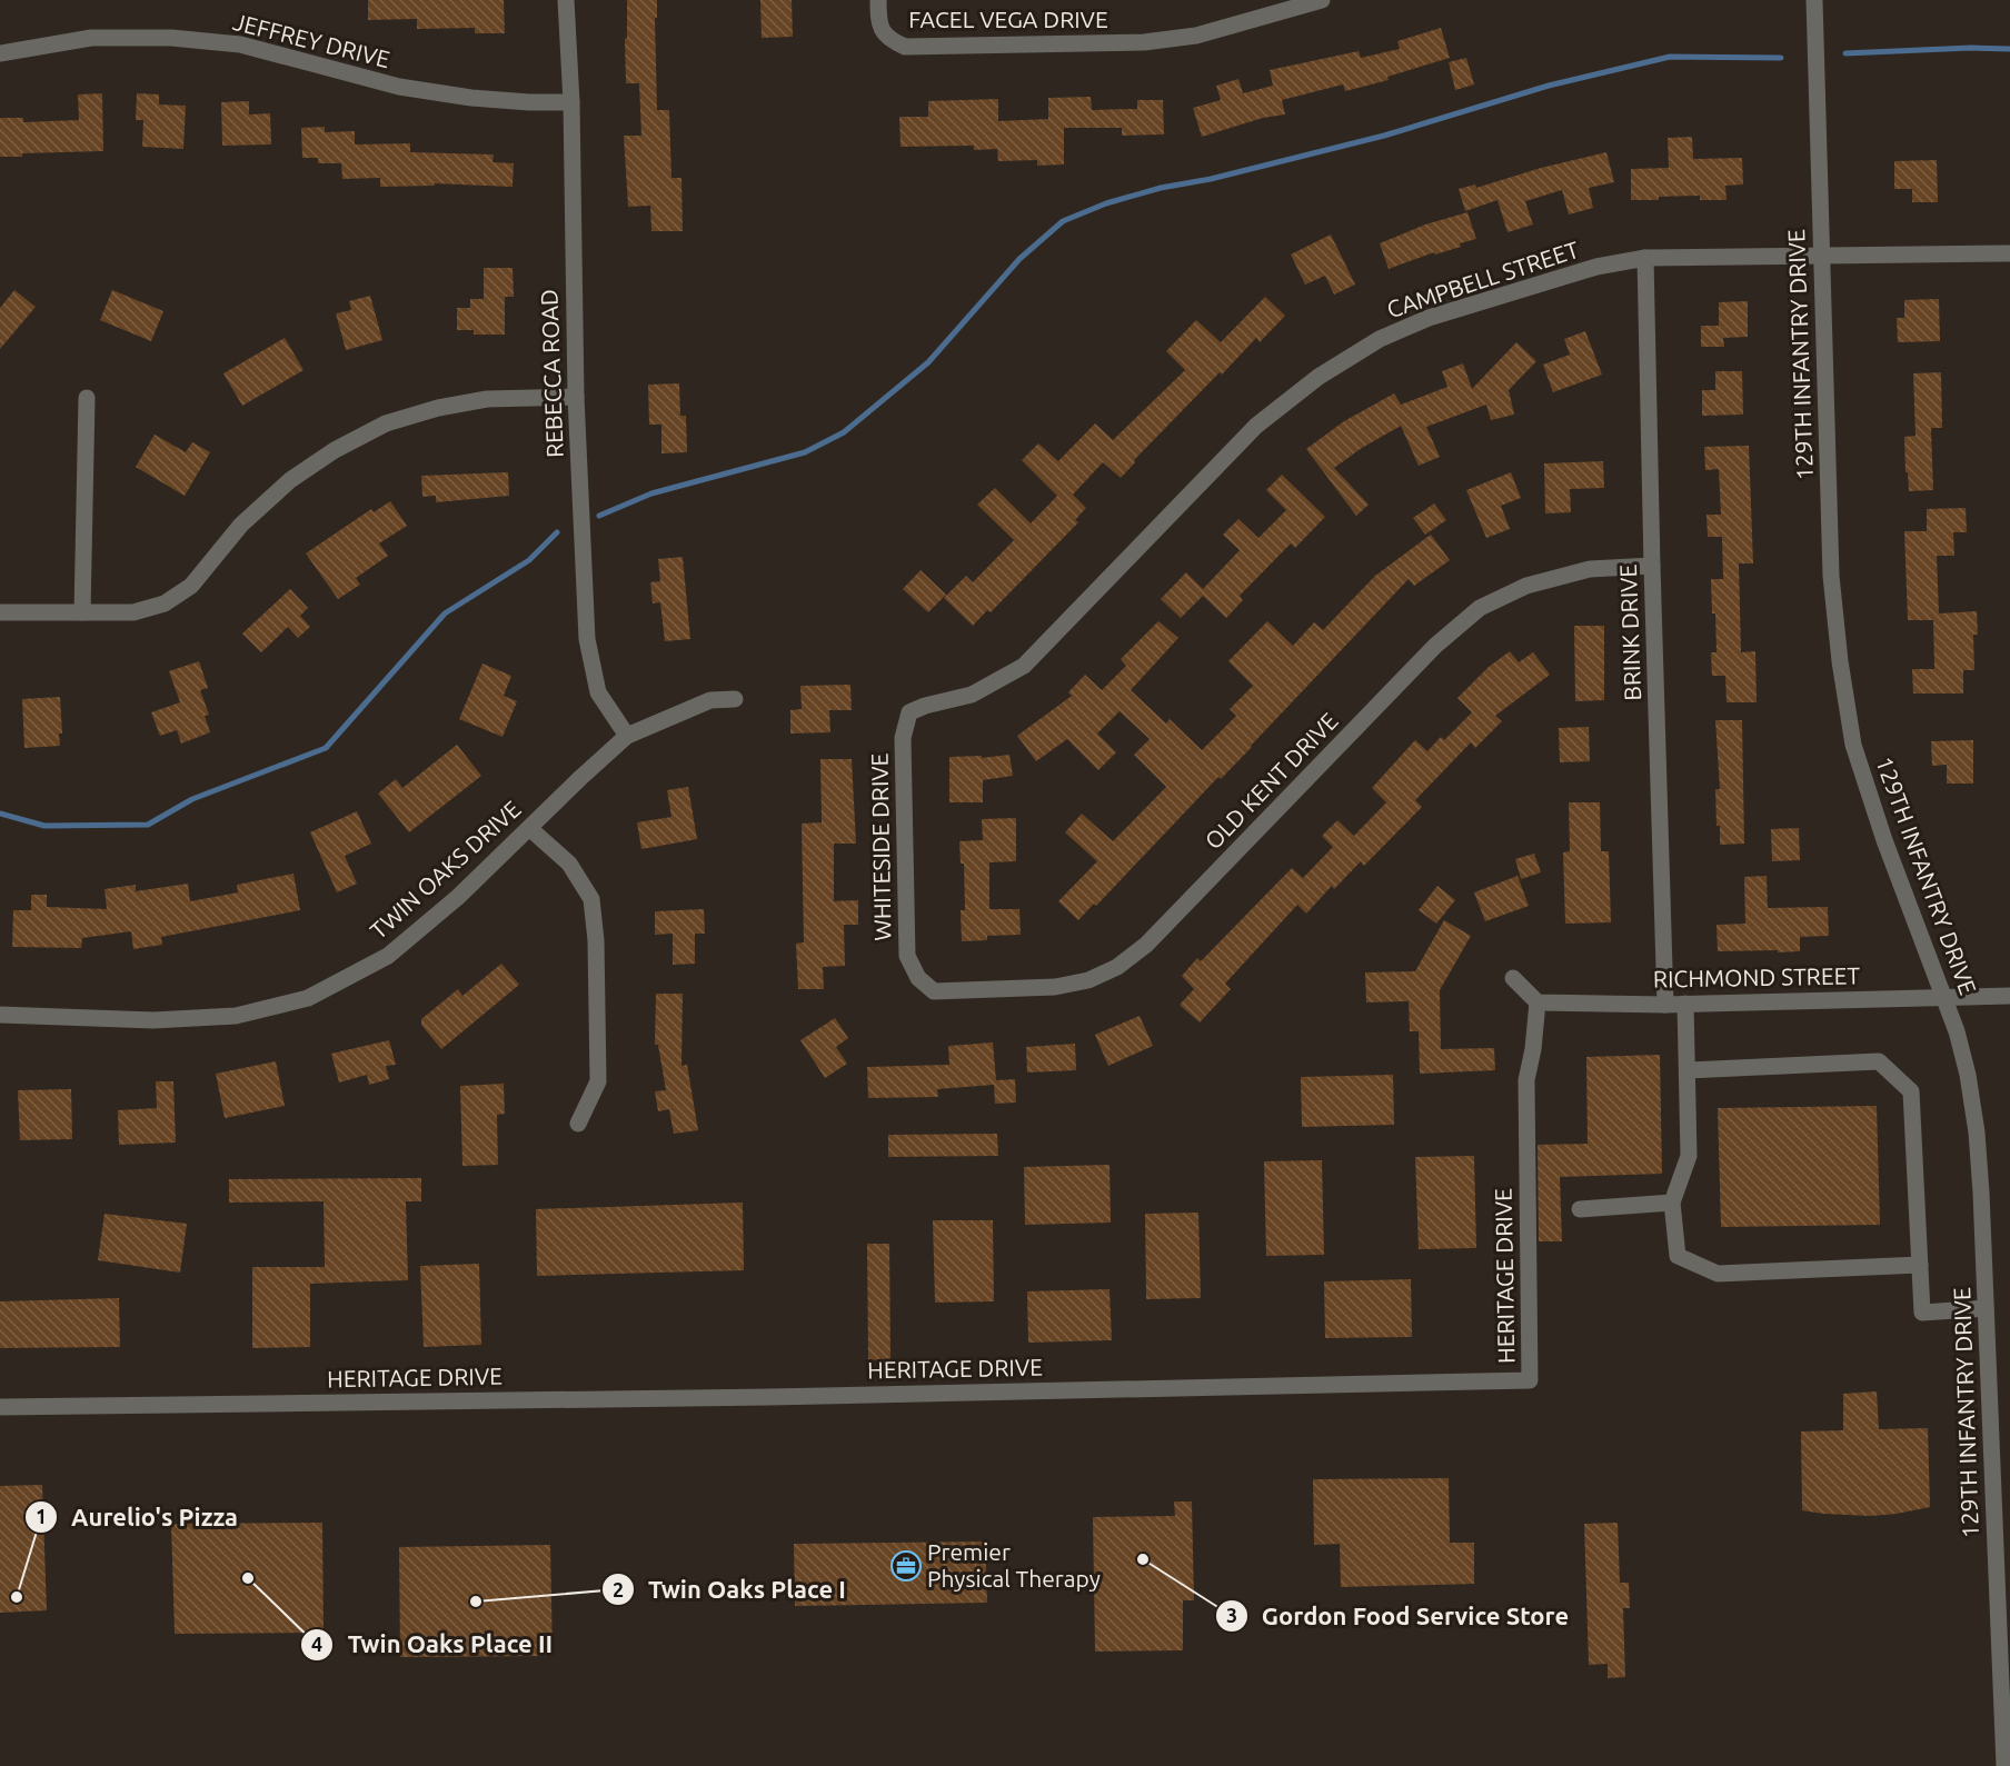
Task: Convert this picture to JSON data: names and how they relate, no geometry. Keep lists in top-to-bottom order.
{
  "streets": {
    "street": [
      "FACEL VEGA DRIVE",
      "JEFFREY DRIVE",
      "CAMPBELL STREET",
      "129TH INFANTRY DRIVE",
      "REBECCA ROAD",
      "BRINK DRIVE",
      "OLD KENT DRIVE",
      "WHITESIDE DRIVE",
      "TWIN OAKS DRIVE",
      "RICHMOND STREET",
      "HERITAGE DRIVE"
    ]
  },
  "crossings": [
    ["JEFFREY DRIVE", "REBECCA ROAD"],
    ["CAMPBELL STREET", "129TH INFANTRY DRIVE"],
    ["CAMPBELL STREET", "BRINK DRIVE"],
    ["CAMPBELL STREET", "WHITESIDE DRIVE"],
    ["129TH INFANTRY DRIVE", "RICHMOND STREET"],
    ["REBECCA ROAD", "TWIN OAKS DRIVE"],
    ["BRINK DRIVE", "OLD KENT DRIVE"],
    ["BRINK DRIVE", "RICHMOND STREET"],
    ["OLD KENT DRIVE", "WHITESIDE DRIVE"],
    ["RICHMOND STREET", "HERITAGE DRIVE"]
  ],
  "places": {
    "other": [
      "Gordon Food Service Store",
      "Twin Oaks Place II",
      "Aurelio's Pizza",
      "Twin Oaks Place I"
    ],
    "office": ["Premier Physical Therapy"]
  }
}
